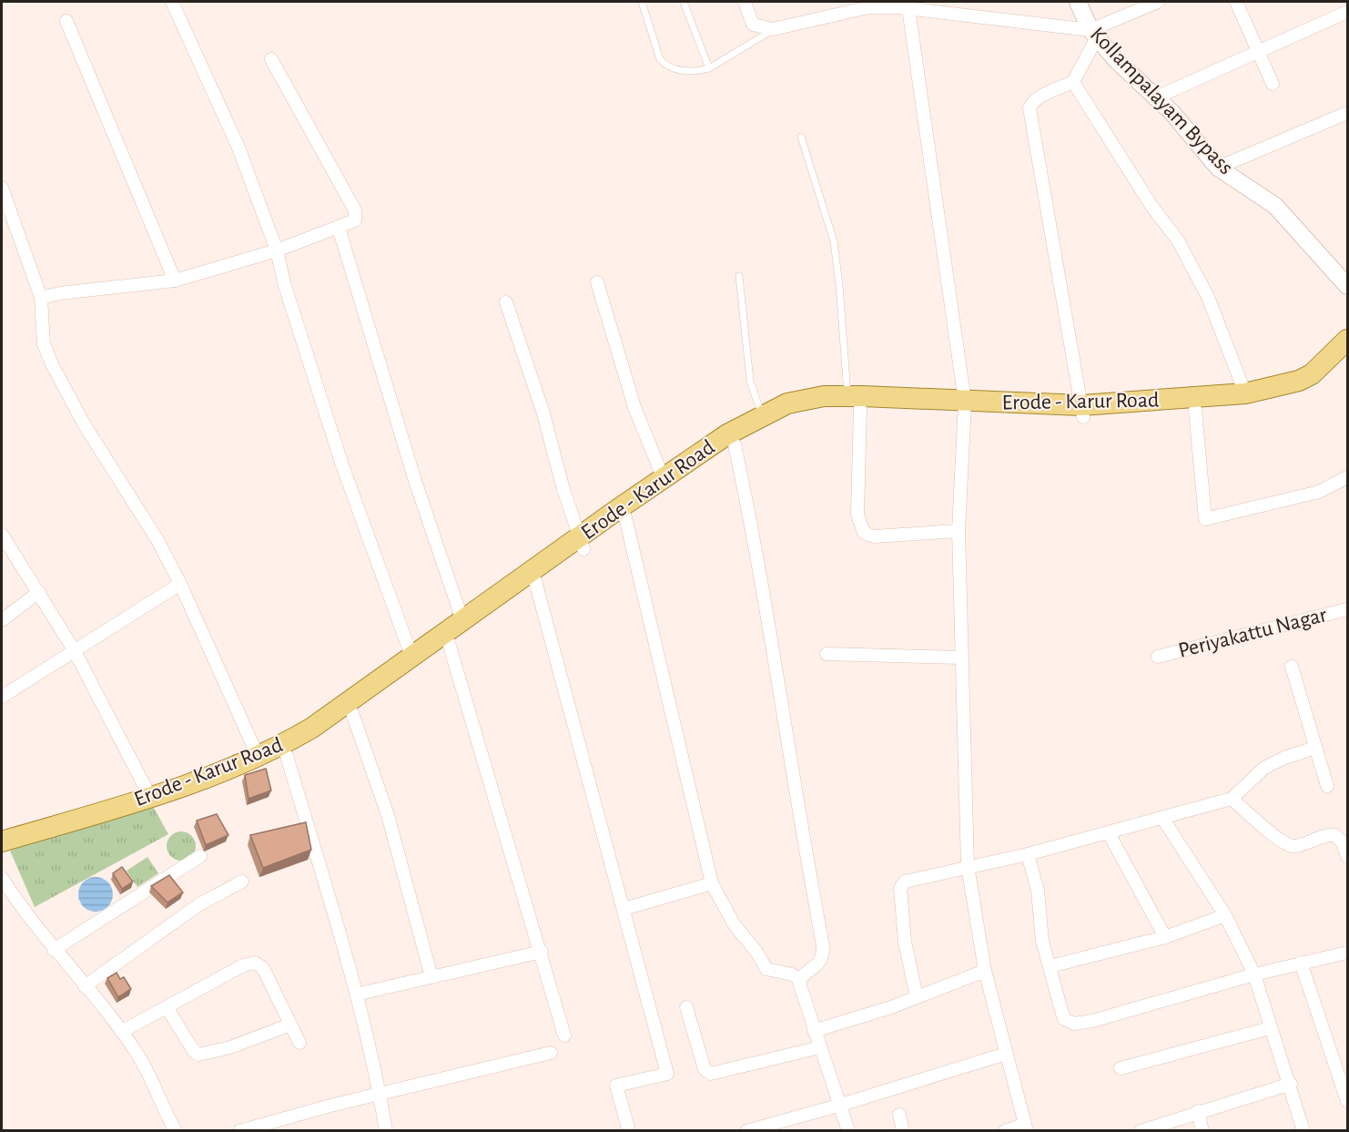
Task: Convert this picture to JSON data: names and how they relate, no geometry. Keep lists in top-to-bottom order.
{
  "streets": {
    "main road": ["Erode - Karur Road"],
    "street": ["Kollampalayam Bypass", "Periyakattu Nagar"]
  }
}
